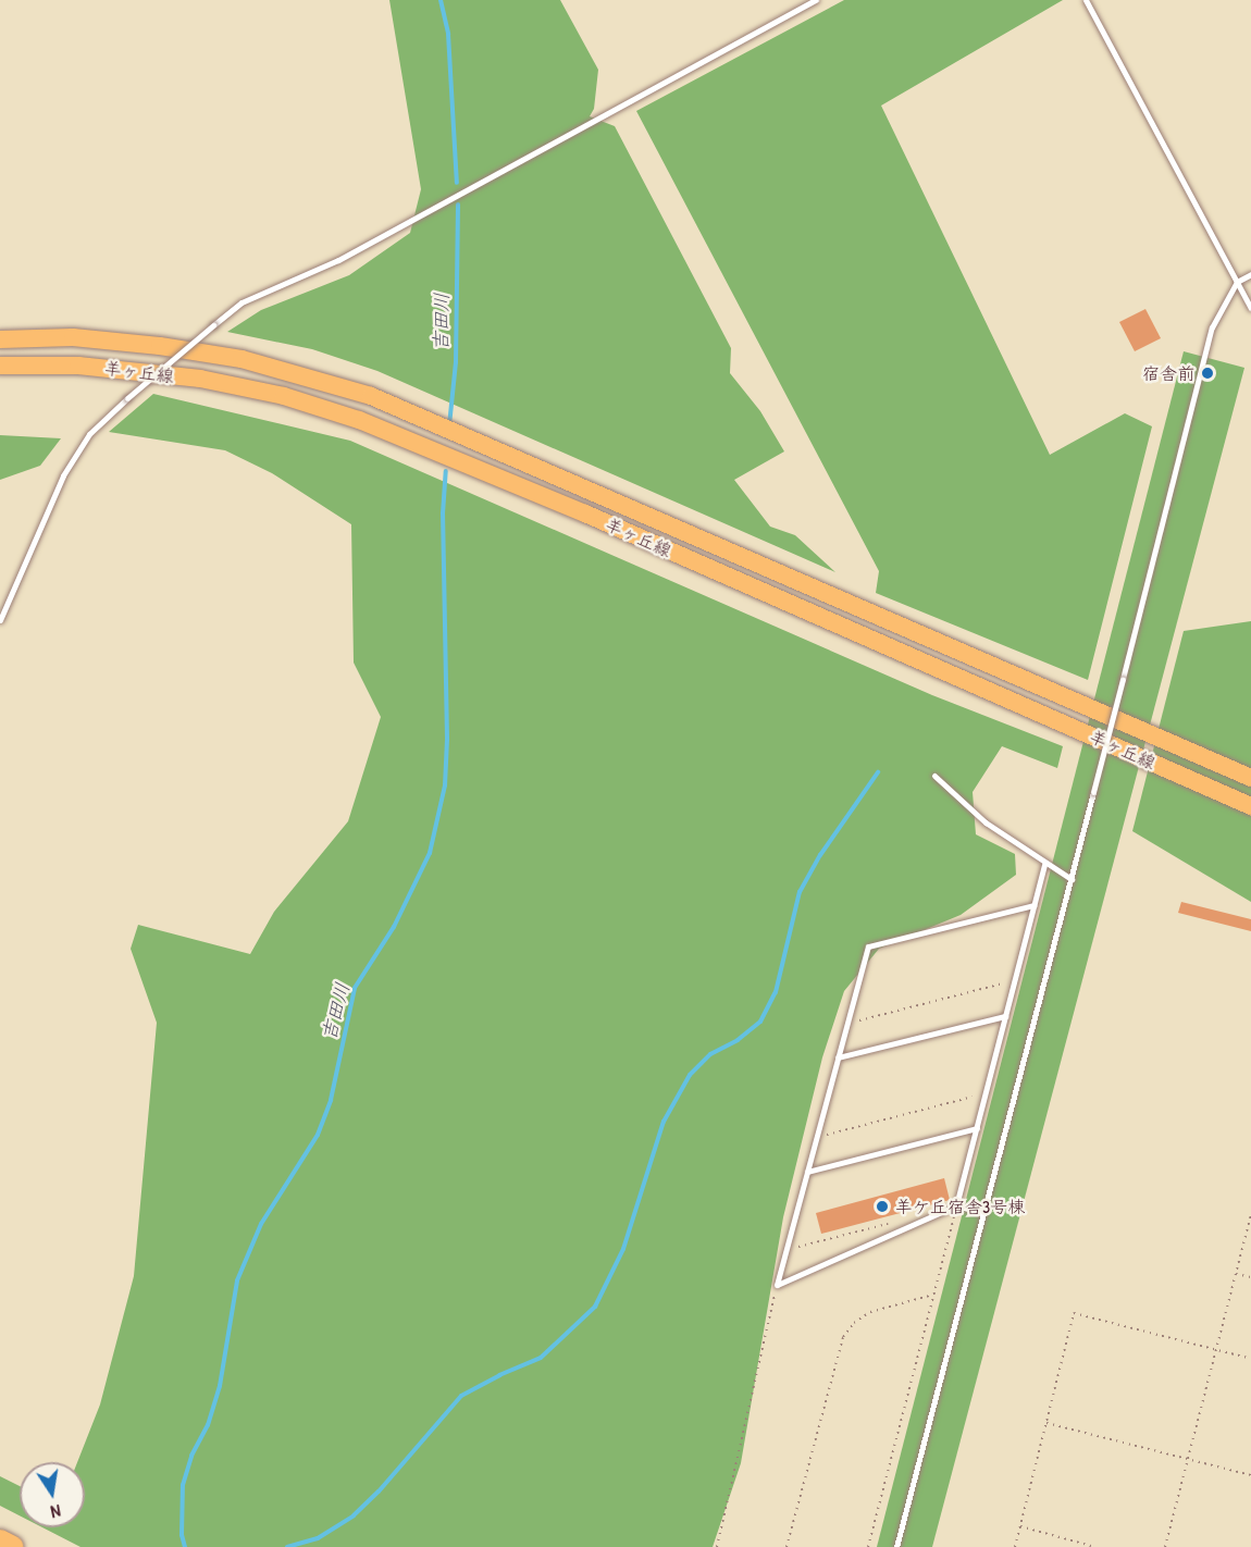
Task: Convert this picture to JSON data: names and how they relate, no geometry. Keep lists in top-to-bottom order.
{
  "streets": {
    "main road": ["羊ヶ丘線"]
  },
  "water": ["吉田川"],
  "places": ["宿舎前", "羊ケ丘宿舎3号棟"],
  "north": "bottom"
}
